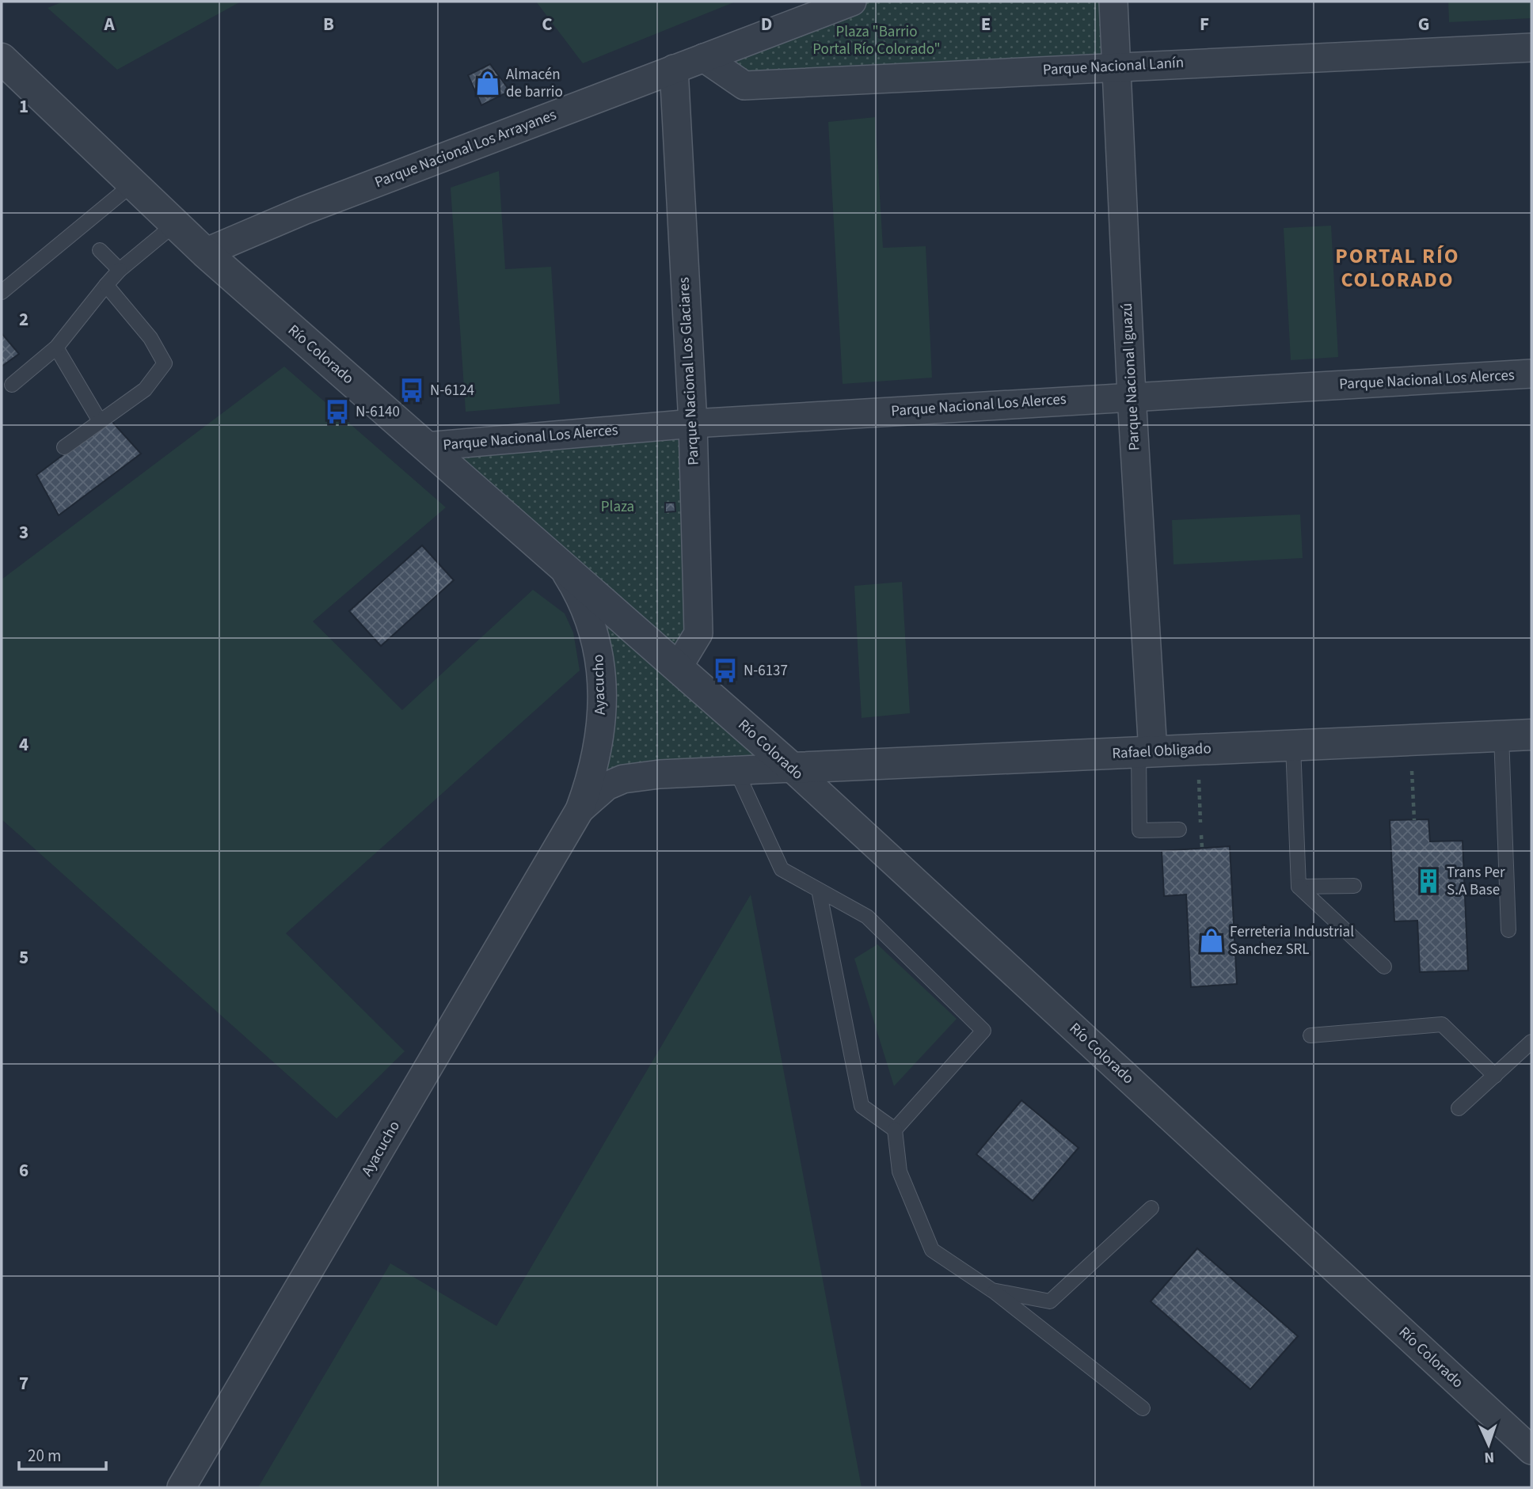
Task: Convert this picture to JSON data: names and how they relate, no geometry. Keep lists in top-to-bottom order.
{
  "streets": {
    "street": [
      "Parque Nacional Lanín",
      "Parque Nacional Los Arrayanes",
      "Río Colorado",
      "Parque Nacional Los Glaciares",
      "Parque Nacional Iguazú",
      "Parque Nacional Los Alerces",
      "Ayacucho",
      "Rafael Obligado"
    ]
  },
  "crossings": [
    ["Parque Nacional Lanín", "Parque Nacional Los Arrayanes"],
    ["Parque Nacional Lanín", "Parque Nacional Iguazú"],
    ["Parque Nacional Los Arrayanes", "Río Colorado"],
    ["Parque Nacional Los Arrayanes", "Parque Nacional Los Glaciares"],
    ["Río Colorado", "Parque Nacional Los Glaciares"],
    ["Río Colorado", "Parque Nacional Los Alerces"],
    ["Río Colorado", "Ayacucho"],
    ["Río Colorado", "Rafael Obligado"],
    ["Parque Nacional Los Glaciares", "Parque Nacional Los Alerces"],
    ["Parque Nacional Iguazú", "Parque Nacional Los Alerces"],
    ["Parque Nacional Iguazú", "Rafael Obligado"],
    ["Ayacucho", "Rafael Obligado"]
  ],
  "districts": ["PORTAL RÍO COLORADO"],
  "parks": ["Plaza \"Barrio Portal Río Colorado\"", "Plaza"],
  "places": {
    "shop": ["Almacén de barrio", "Ferreteria Industrial Sanchez SRL"],
    "bus stop": ["N-6124", "N-6140", "N-6137"],
    "building": ["Trans Per S.A Base"]
  },
  "scale_bar": "20 m",
  "north": "bottom",
  "grid": {
    "columns": [
      "A",
      "B",
      "C",
      "D",
      "E",
      "F",
      "G"
    ],
    "rows": [
      "1",
      "2",
      "3",
      "4",
      "5",
      "6",
      "7"
    ]
  }
}
